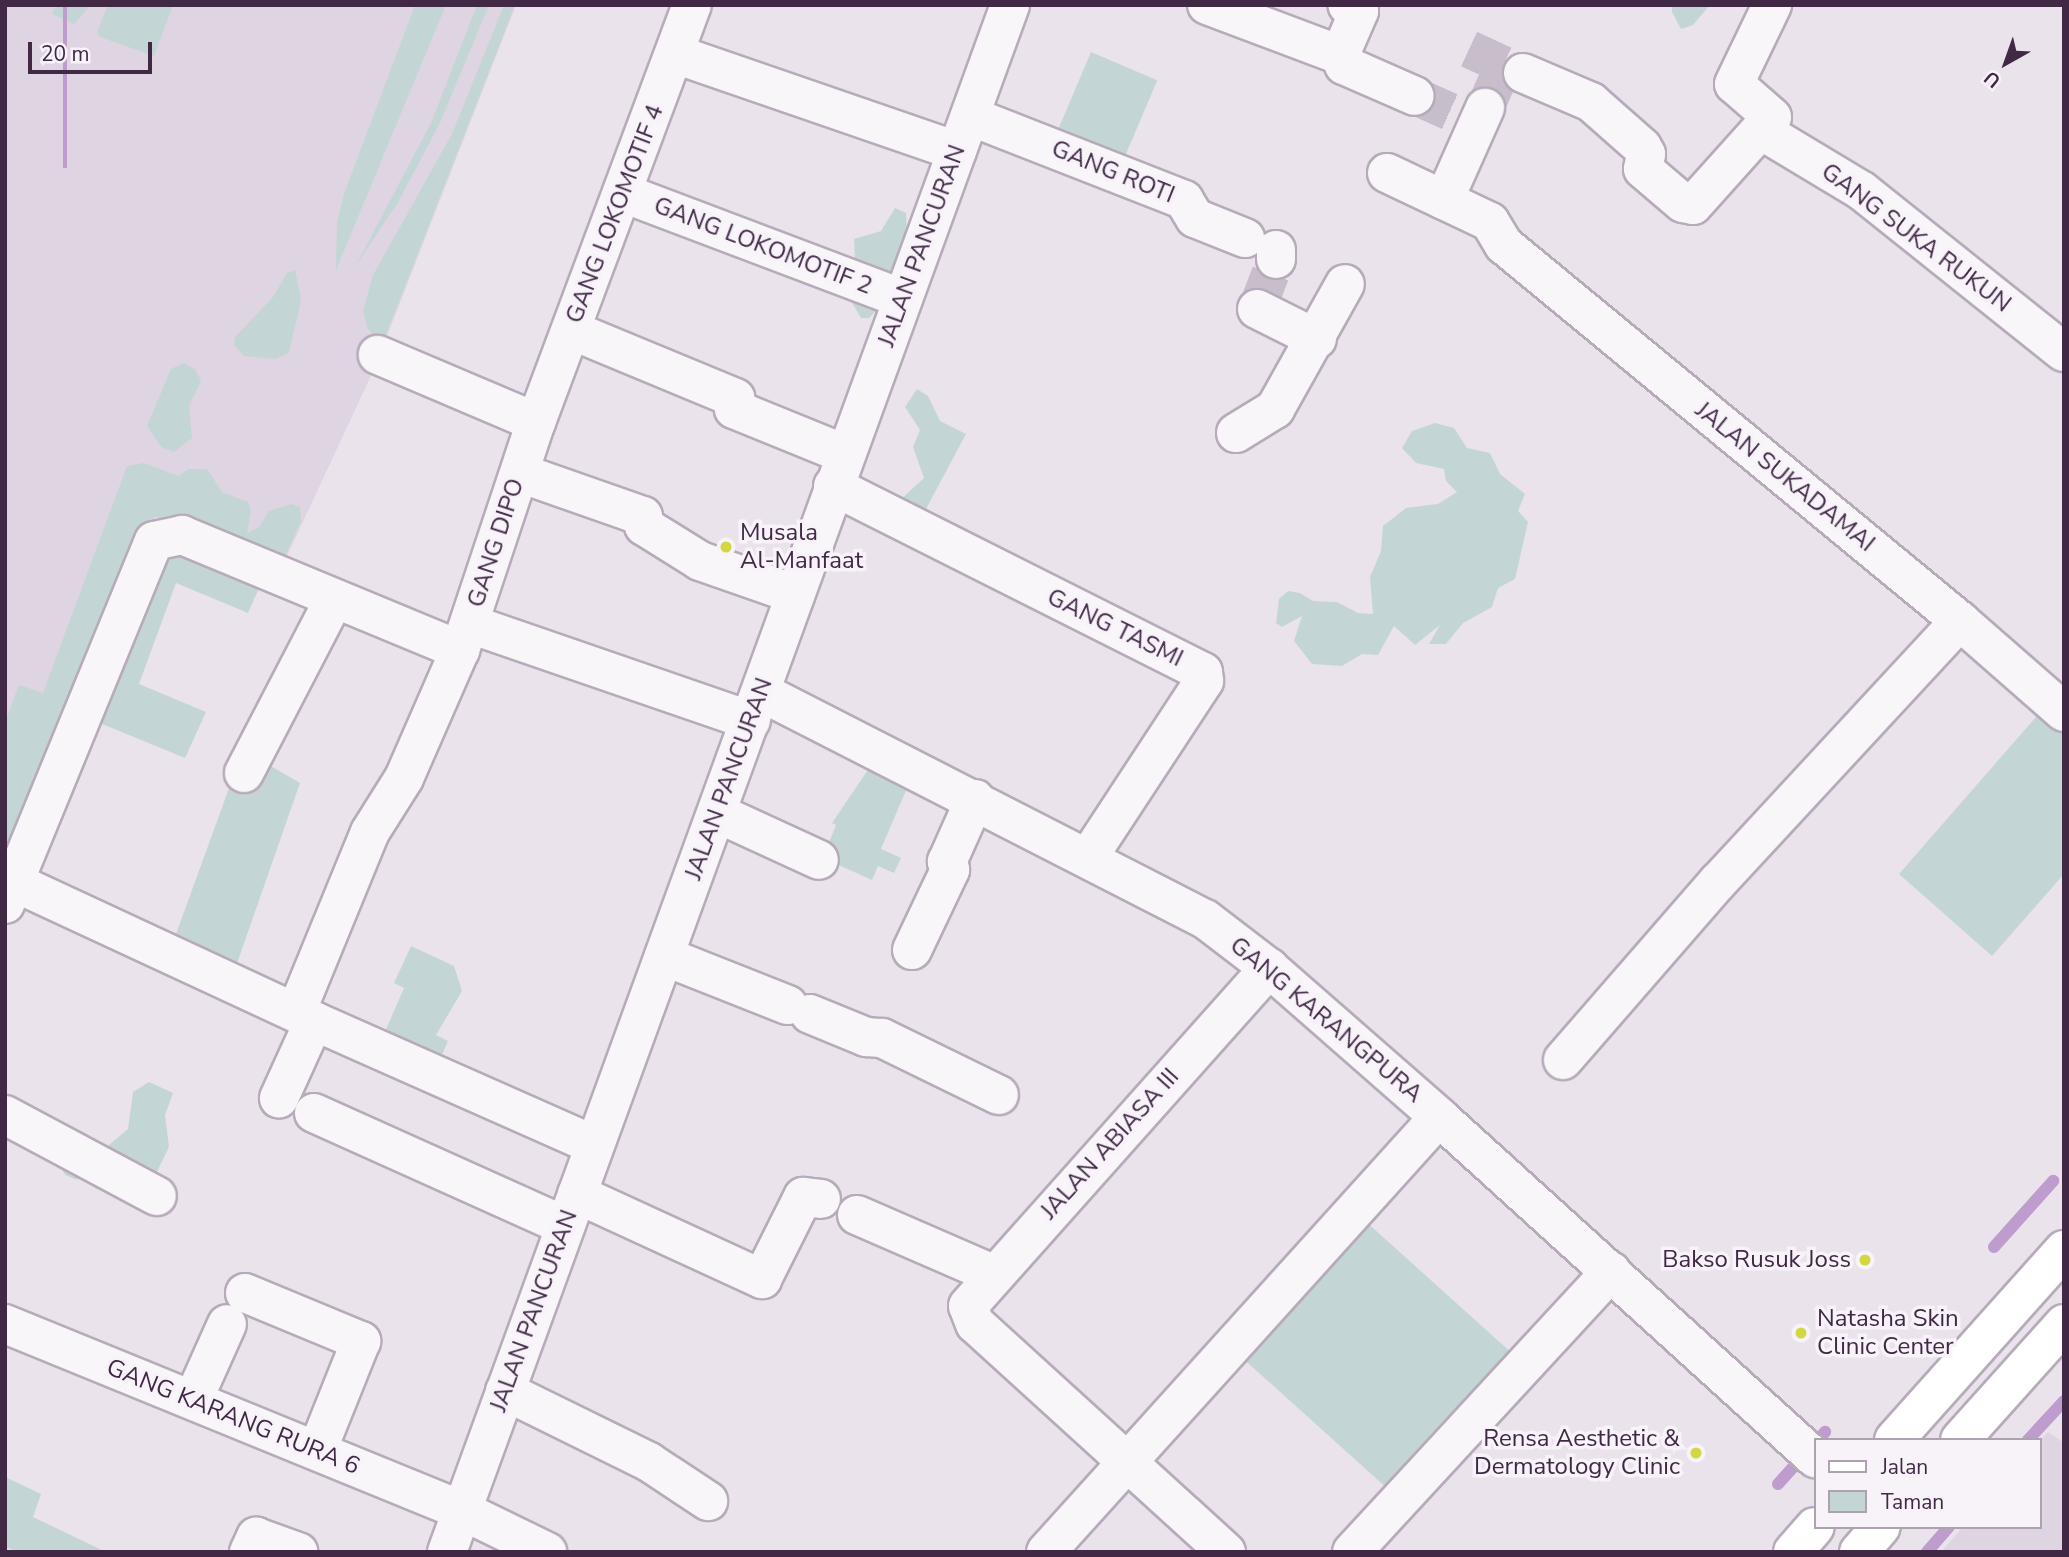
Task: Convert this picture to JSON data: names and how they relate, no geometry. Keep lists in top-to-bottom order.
{
  "streets": {
    "street": [
      "GANG ROTI",
      "GANG LOKOMOTIF 4",
      "GANG SUKA RUKUN",
      "GANG LOKOMOTIF 2",
      "JALAN PANCURAN",
      "JALAN SUKADAMAI",
      "GANG DIPO",
      "GANG TASMI",
      "GANG KARANGPURA",
      "JALAN ABIASA III",
      "GANG KARANG RURA 6"
    ]
  },
  "crossings": [
    ["GANG ROTI", "JALAN PANCURAN"],
    ["GANG LOKOMOTIF 4", "GANG LOKOMOTIF 2"],
    ["GANG LOKOMOTIF 4", "GANG DIPO"],
    ["GANG LOKOMOTIF 2", "JALAN PANCURAN"],
    ["JALAN PANCURAN", "GANG DIPO"],
    ["JALAN PANCURAN", "GANG TASMI"],
    ["JALAN PANCURAN", "GANG KARANGPURA"],
    ["JALAN PANCURAN", "GANG KARANG RURA 6"],
    ["GANG DIPO", "GANG KARANGPURA"],
    ["GANG TASMI", "GANG KARANGPURA"],
    ["GANG KARANGPURA", "JALAN ABIASA III"]
  ],
  "places": [
    "Musala Al-Manfaat",
    "Bakso Rusuk Joss",
    "Natasha Skin Clinic Center",
    "Rensa Aesthetic & Dermatology Clinic"
  ],
  "legend": ["Jalan", "Taman"],
  "scale_bar": "20 m",
  "north": "bottom left"
}
